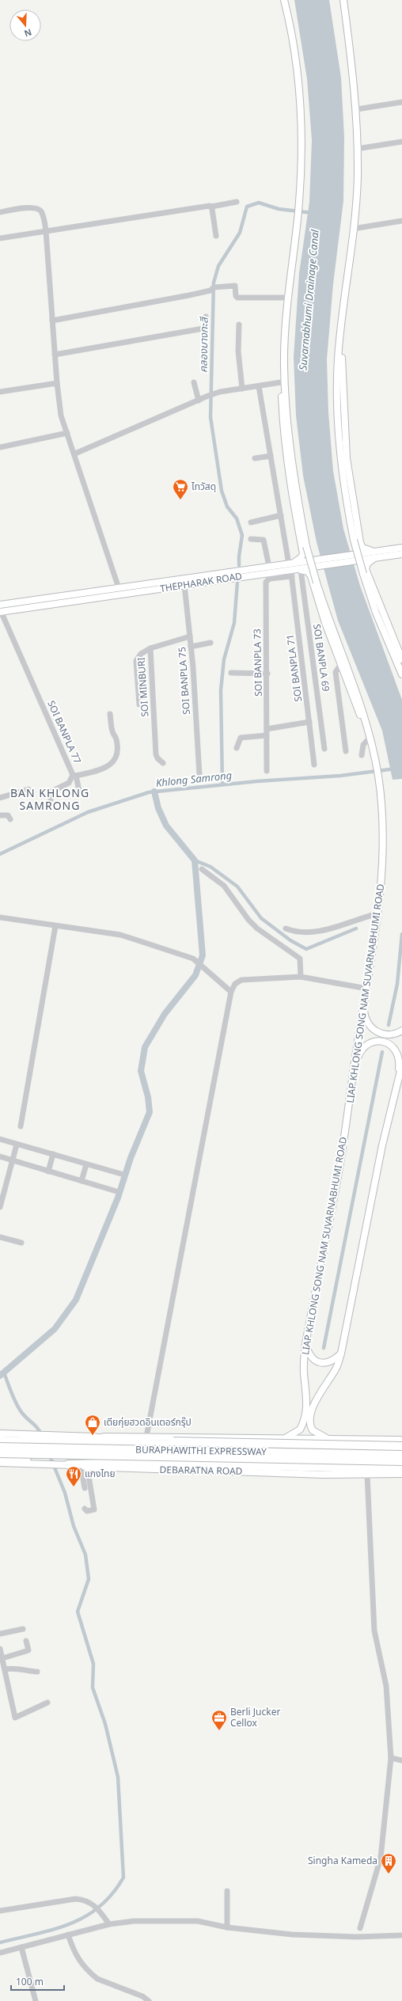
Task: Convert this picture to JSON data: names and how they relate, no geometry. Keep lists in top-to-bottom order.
{
  "streets": {
    "highway": ["BURAPHAWITHI EXPRESSWAY", "DEBARATNA ROAD"],
    "main road": ["THEPHARAK ROAD", "LIAP KHLONG SONG NAM SUVARNABHUMI ROAD"],
    "street": [
      "SOI BANPLA 69",
      "SOI BANPLA 73",
      "SOI BANPLA 71",
      "SOI BANPLA 75",
      "SOI MINBURI",
      "SOI BANPLA 77"
    ]
  },
  "crossings": [
    ["THEPHARAK ROAD", "SOI BANPLA 73"],
    ["THEPHARAK ROAD", "SOI BANPLA 71"],
    ["THEPHARAK ROAD", "SOI BANPLA 75"],
    ["THEPHARAK ROAD", "SOI BANPLA 77"],
    ["SOI BANPLA 73", "SOI BANPLA 71"],
    ["SOI BANPLA 75", "SOI MINBURI"],
    ["BURAPHAWITHI EXPRESSWAY", "DEBARATNA ROAD"]
  ],
  "districts": ["BAN KHLONG SAMRONG"],
  "water": ["Suvarnabhumi Drainage Canal", "คลองบางกะสี", "Khlong Samrong"],
  "places": {
    "supermarket": ["ไทวัสดุ"],
    "shop": ["เตียกุ่ยฮวดอินเตอร์กรุ๊ป"],
    "restaurant": ["แกงไทย"],
    "office": ["Berli Jucker Cellox"],
    "building": ["Singha Kameda"]
  },
  "scale_bar": "100 m",
  "north": "bottom"
}
